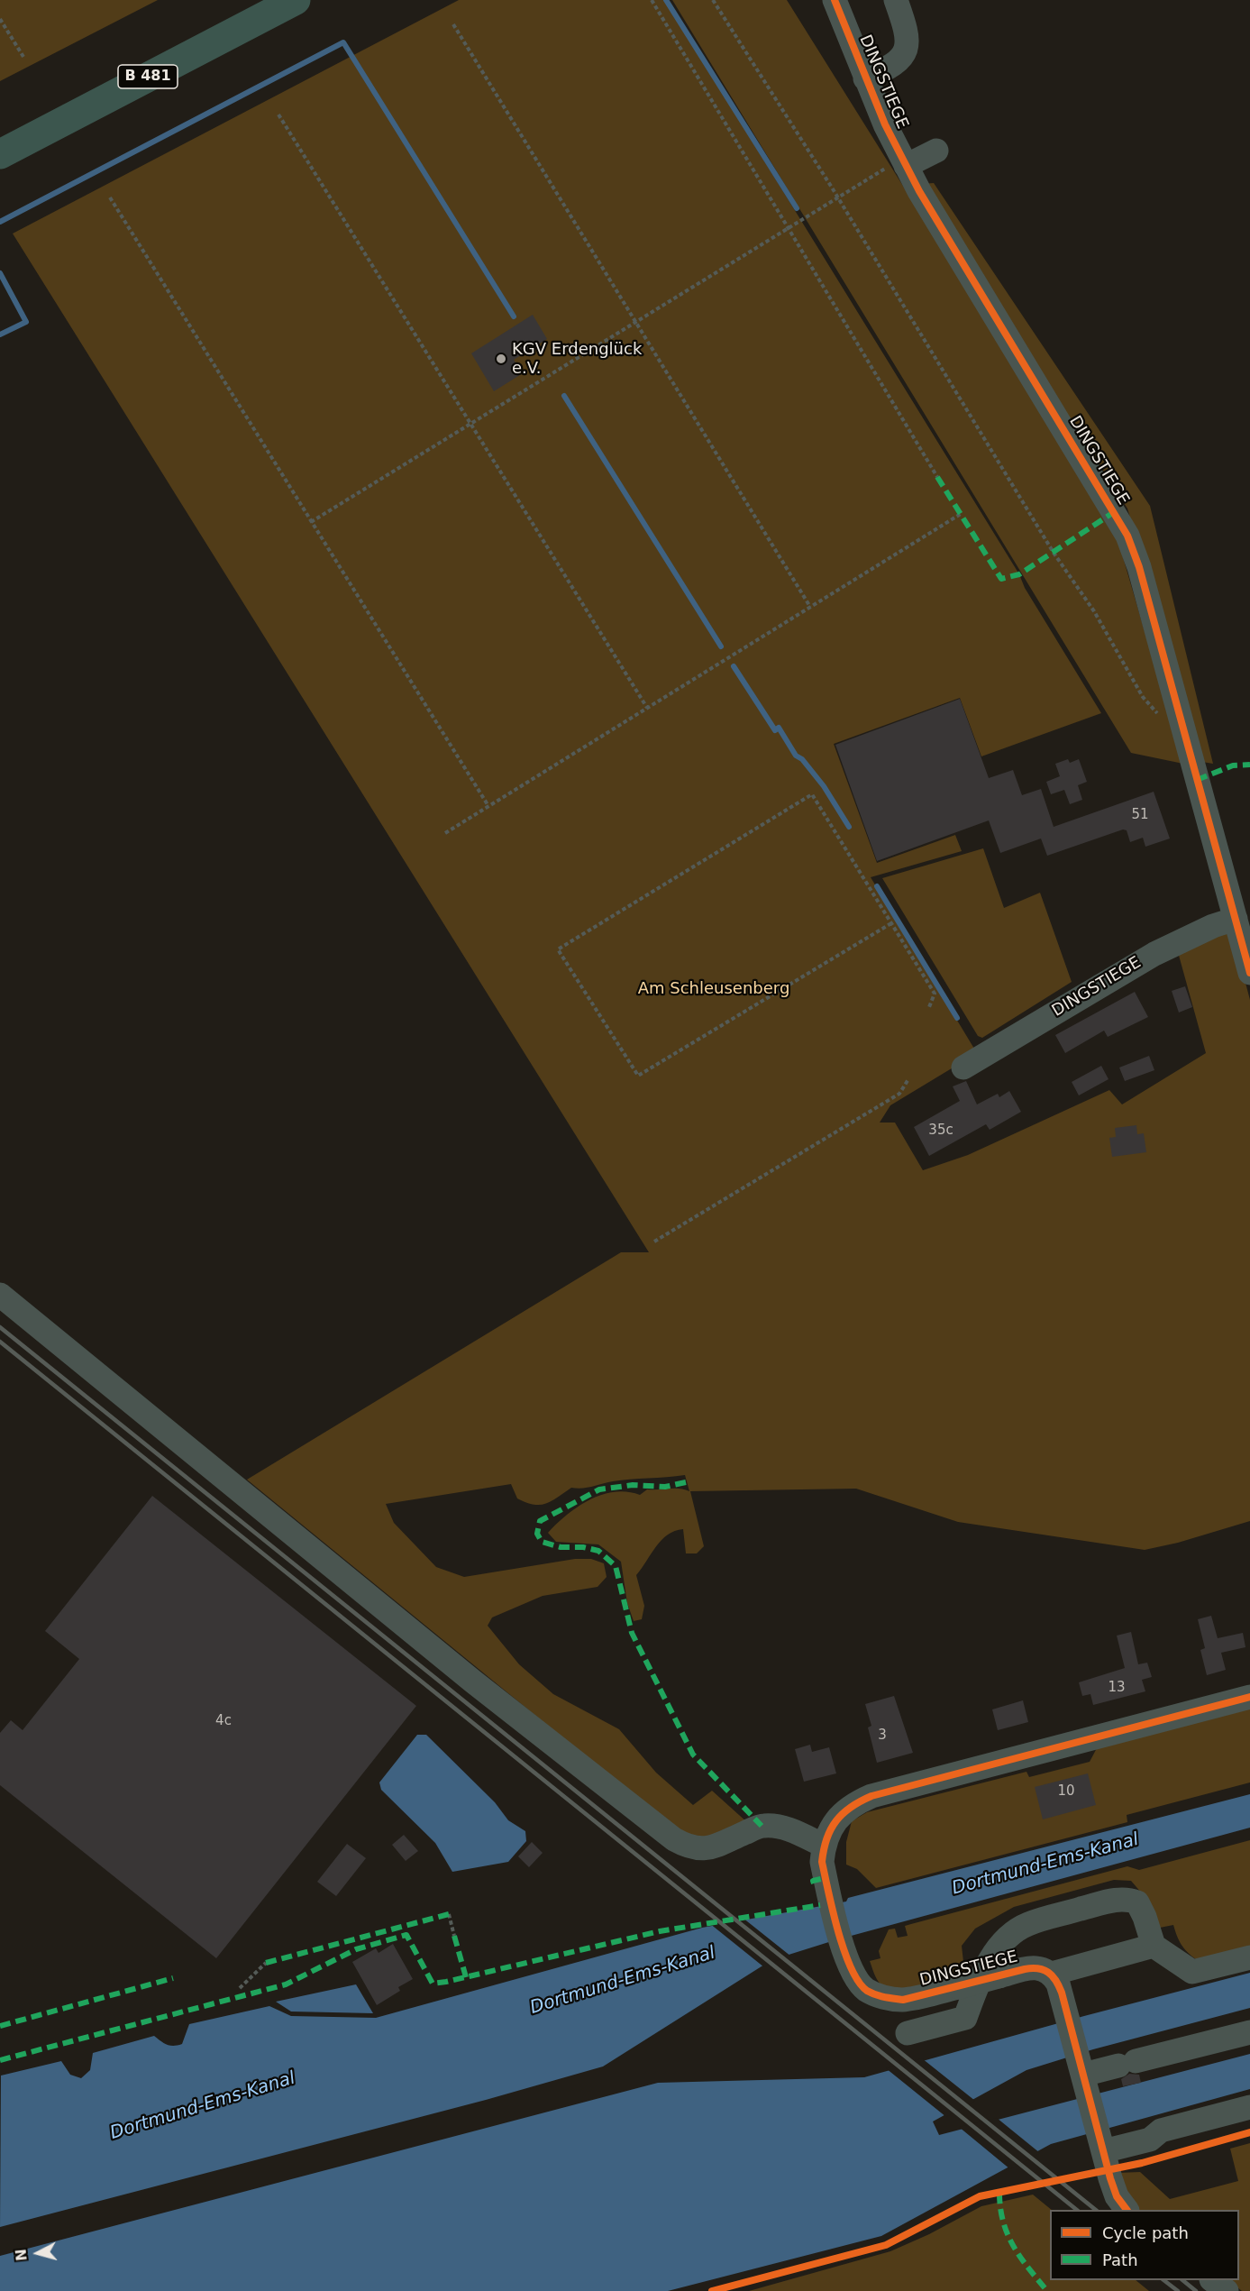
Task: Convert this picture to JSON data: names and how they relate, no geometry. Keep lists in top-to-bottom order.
{
  "streets": {
    "highway": ["B 481"],
    "street": ["DINGSTIEGE"]
  },
  "water": ["Dortmund-Ems-Kanal"],
  "parks": ["Am Schleusenberg"],
  "places": ["KGV Erdenglück e.V."],
  "house_numbers": [
    "51",
    "35c",
    "13",
    "4c",
    "3",
    "10"
  ],
  "legend": ["Cycle path", "Path"],
  "north": "left"
}
